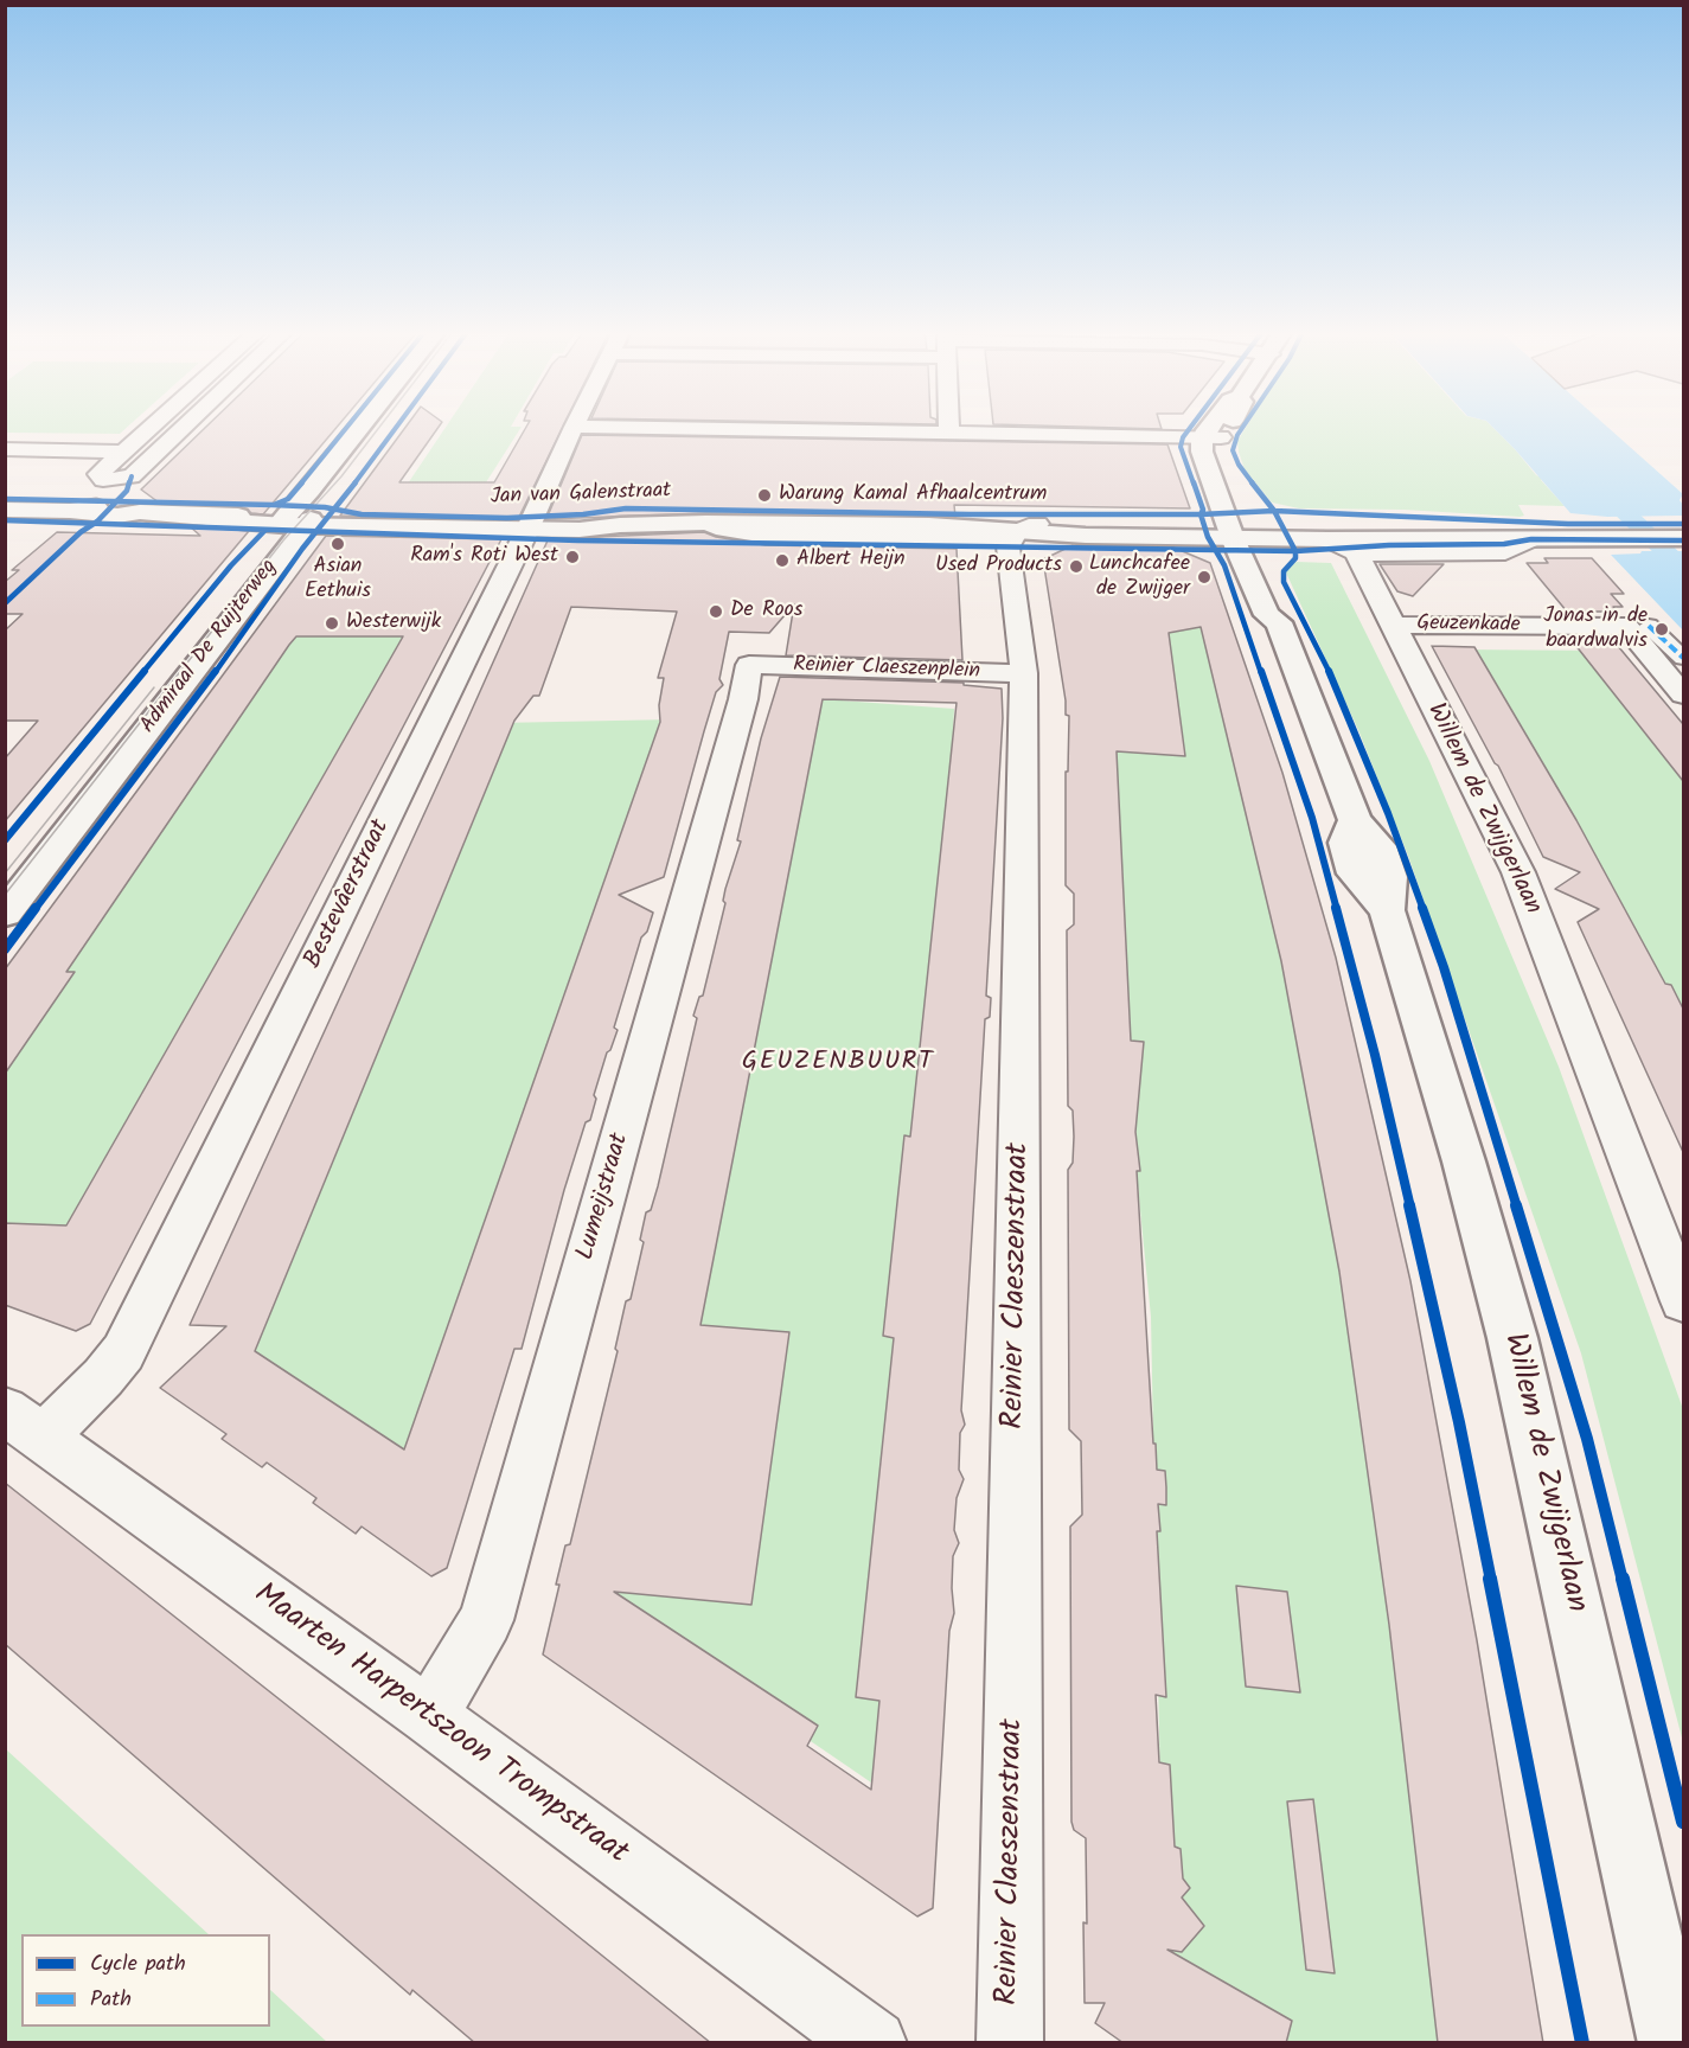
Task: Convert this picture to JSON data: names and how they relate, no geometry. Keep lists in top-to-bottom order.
{
  "streets": {
    "street": [
      "Jan van Galenstraat",
      "Geuzenkade",
      "Admiraal De Ruijterweg",
      "Reinier Claeszenplein",
      "Willem de Zwijgerlaan",
      "Bestevâerstraat",
      "Lumeijstraat",
      "Reinier Claeszenstraat",
      "Maarten Harpertszoon Trompstraat"
    ]
  },
  "crossings": [
    ["Jan van Galenstraat", "Admiraal De Ruijterweg"],
    ["Jan van Galenstraat", "Willem de Zwijgerlaan"],
    ["Jan van Galenstraat", "Bestevâerstraat"],
    ["Jan van Galenstraat", "Reinier Claeszenstraat"],
    ["Geuzenkade", "Willem de Zwijgerlaan"],
    ["Reinier Claeszenplein", "Lumeijstraat"],
    ["Reinier Claeszenplein", "Reinier Claeszenstraat"],
    ["Bestevâerstraat", "Maarten Harpertszoon Trompstraat"],
    ["Lumeijstraat", "Maarten Harpertszoon Trompstraat"]
  ],
  "districts": ["GEUZENBUURT"],
  "places": [
    "Warung Kamal Afhaalcentrum",
    "Asian Eethuis",
    "Ram's Roti West",
    "Albert Heijn",
    "Used Products",
    "Lunchcafee de Zwijger",
    "De Roos",
    "Westerwijk",
    "Jonas in de baardwalvis"
  ],
  "legend": ["Cycle path", "Path"]
}
